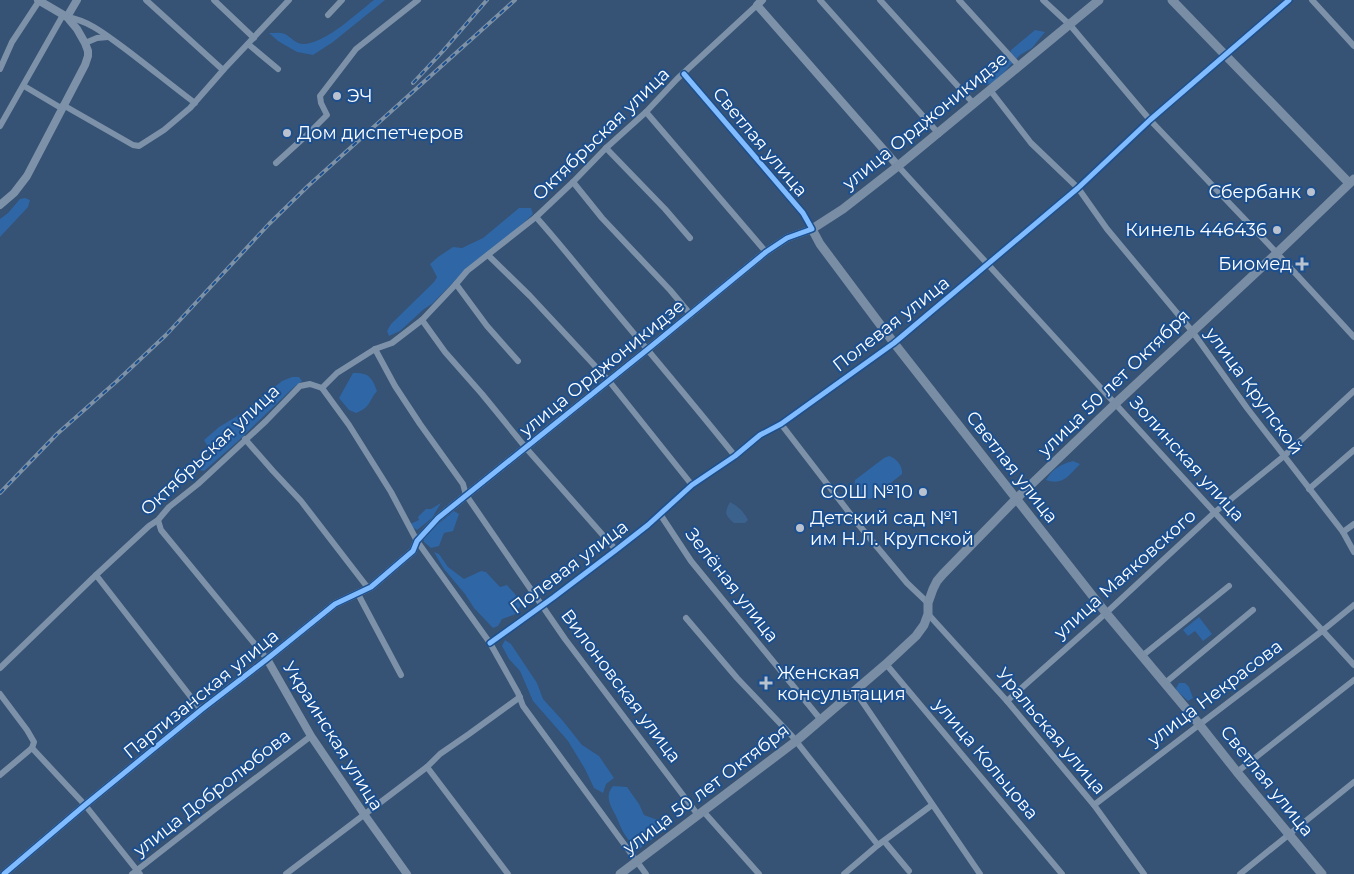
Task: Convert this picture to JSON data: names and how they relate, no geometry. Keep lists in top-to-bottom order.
{
  "streets": {
    "main road": ["улица Орджоникидзе", "Светлая улица", "улица 50 лет Октября"],
    "street": [
      "Октябрьская улица",
      "Полевая улица",
      "улица Крупской",
      "Золинская улица",
      "улица Маяковского",
      "Зелёная улица",
      "Вилоновская улица",
      "улица Некрасова",
      "Партизанская улица",
      "Уральская улица",
      "Украинская улица",
      "улица Кольцова",
      "улица Добролюбова"
    ]
  },
  "crossings": [
    ["улица Орджоникидзе", "Светлая улица"],
    ["улица Орджоникидзе", "улица Крупской"],
    ["улица Орджоникидзе", "Золинская улица"],
    ["улица Орджоникидзе", "Вилоновская улица"],
    ["улица Орджоникидзе", "Партизанская улица"],
    ["Октябрьская улица", "Светлая улица"],
    ["Октябрьская улица", "Золинская улица"],
    ["Октябрьская улица", "Вилоновская улица"],
    ["Октябрьская улица", "Украинская улица"],
    ["Светлая улица", "Полевая улица"],
    ["Светлая улица", "улица 50 лет Октября"],
    ["Светлая улица", "улица Маяковского"],
    ["Светлая улица", "улица Некрасова"],
    ["Полевая улица", "улица Крупской"],
    ["Полевая улица", "Золинская улица"],
    ["Полевая улица", "Зелёная улица"],
    ["Полевая улица", "Вилоновская улица"],
    ["улица 50 лет Октября", "улица Крупской"],
    ["улица 50 лет Октября", "Золинская улица"],
    ["улица 50 лет Октября", "Зелёная улица"],
    ["улица 50 лет Октября", "Вилоновская улица"],
    ["улица 50 лет Октября", "Уральская улица"],
    ["улица 50 лет Октября", "улица Кольцова"],
    ["улица Крупской", "улица Маяковского"],
    ["Золинская улица", "улица Маяковского"],
    ["Золинская улица", "улица Некрасова"],
    ["улица Маяковского", "Уральская улица"],
    ["улица Некрасова", "Уральская улица"],
    ["Партизанская улица", "Украинская улица"],
    ["Украинская улица", "улица Добролюбова"]
  ],
  "places": {
    "other": [
      "ЭЧ",
      "Дом диспетчеров",
      "Сбербанк",
      "Кинель 446436",
      "СОШ №10",
      "Детский сад №1 им Н.Л. Крупской"
    ],
    "health": ["Биомед", "Женская консультация"]
  }
}
